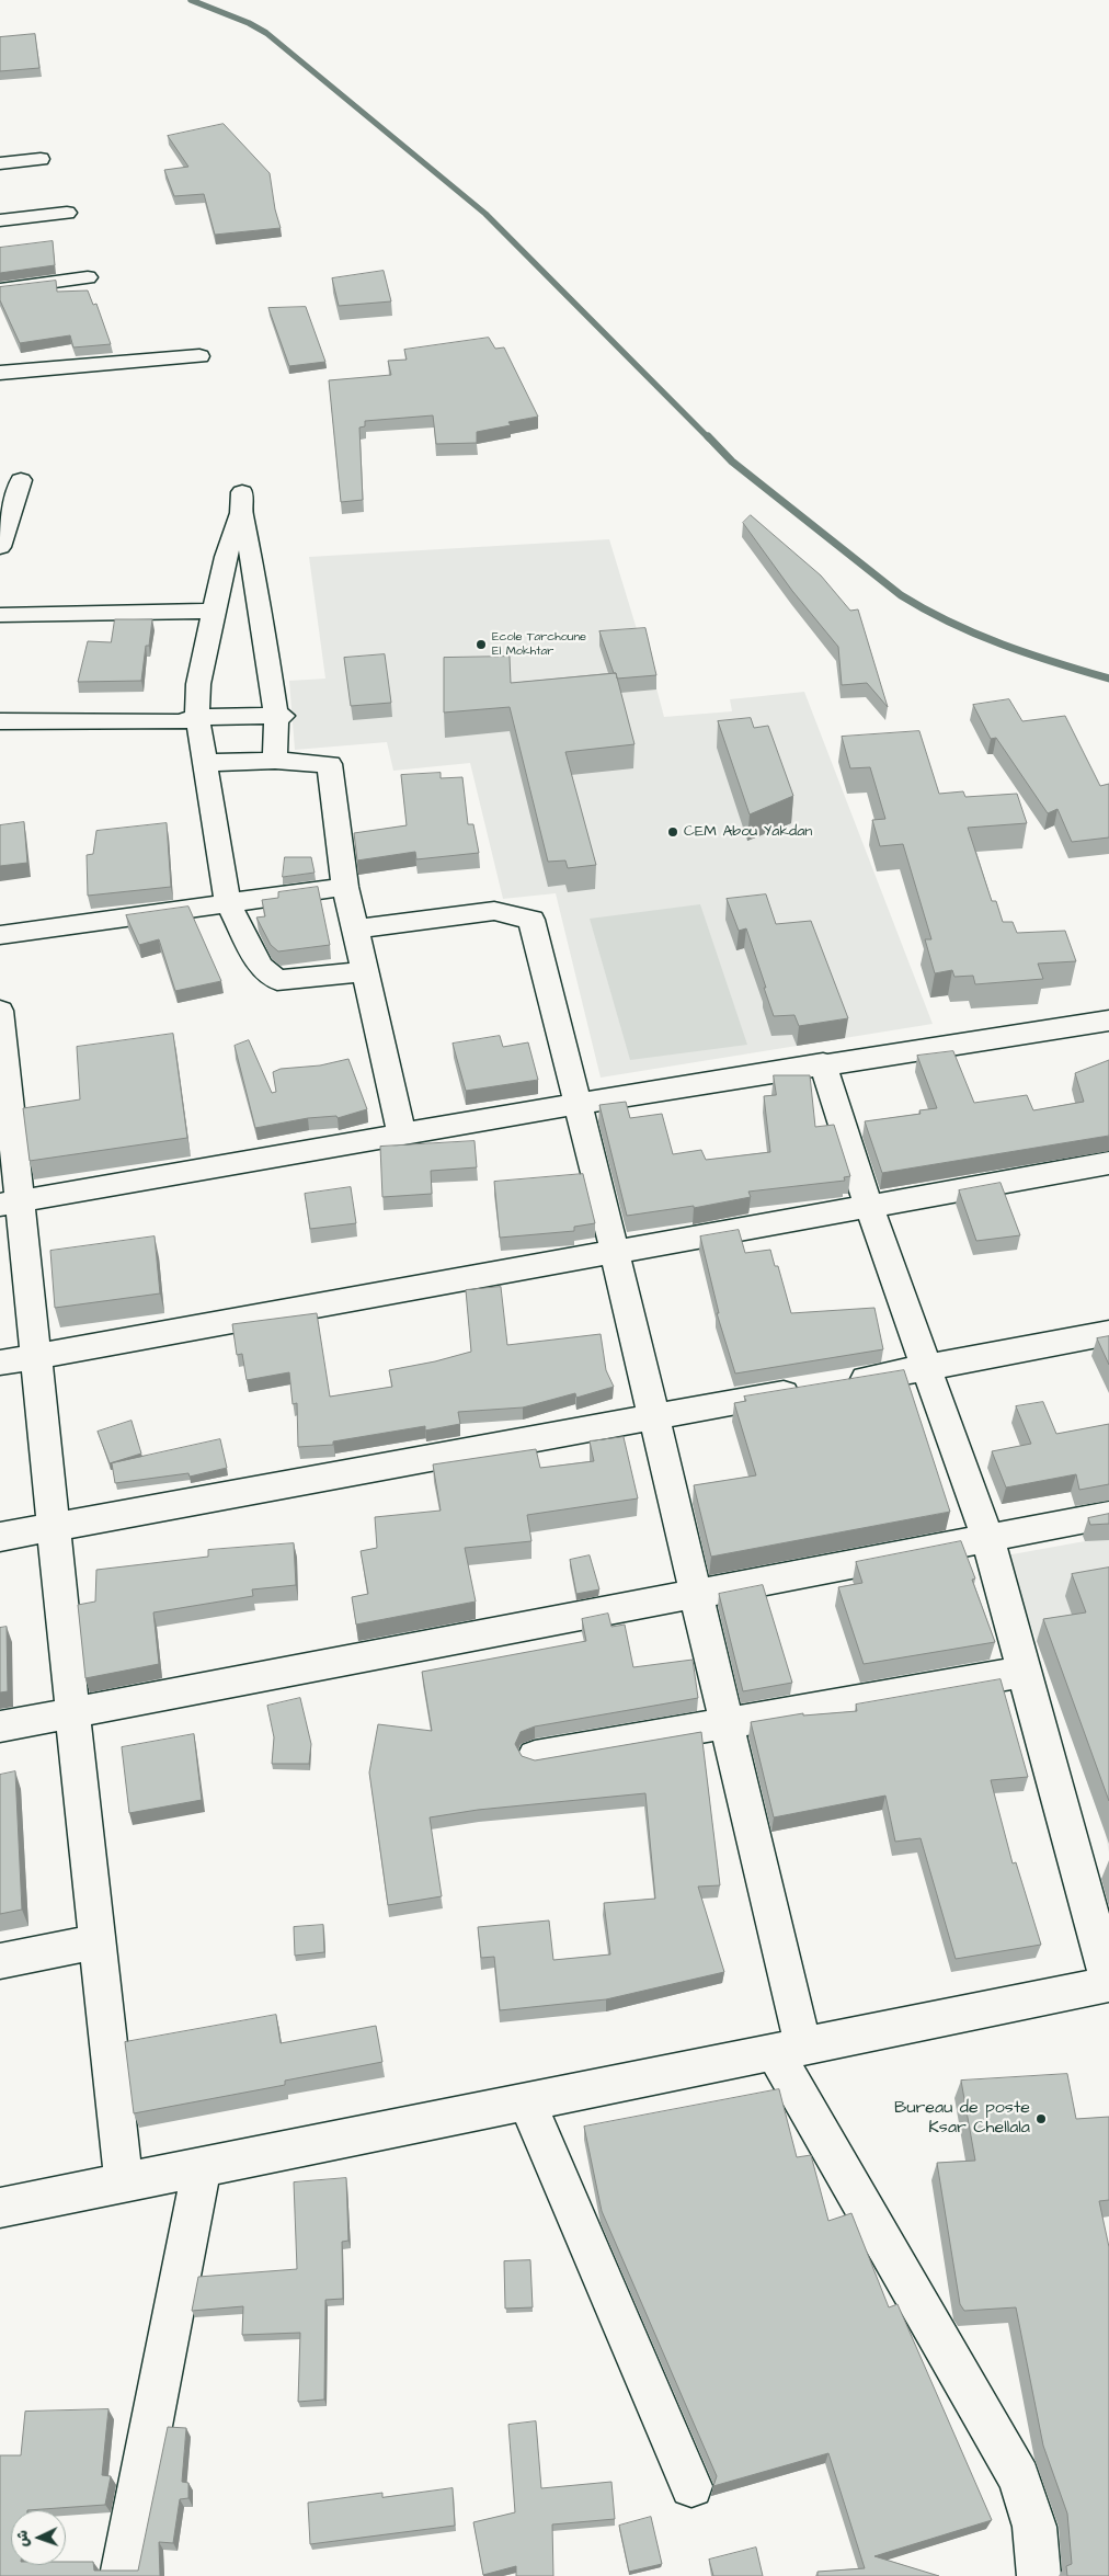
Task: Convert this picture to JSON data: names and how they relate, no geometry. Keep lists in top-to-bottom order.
{
  "places": ["Ecole Tarchoune El Mokhtar", "CEM Abou Yakdan", "Bureau de poste Ksar Chellala"],
  "north": "left"
}
